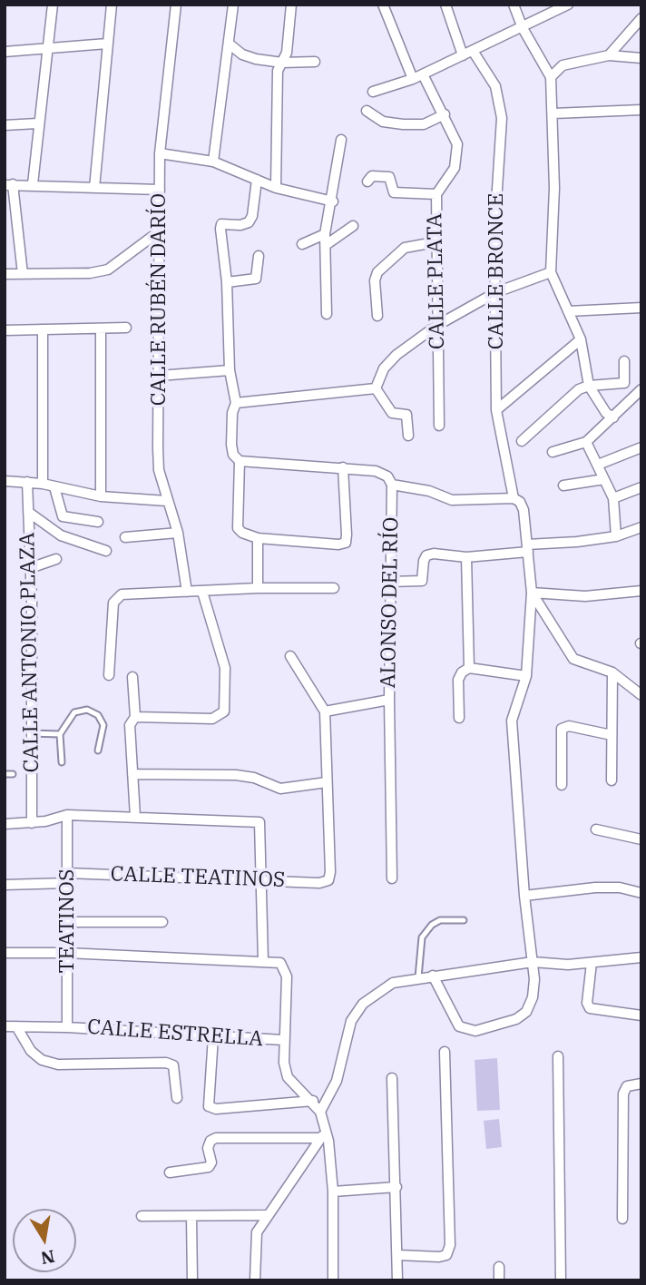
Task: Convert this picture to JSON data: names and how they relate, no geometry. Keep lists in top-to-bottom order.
{
  "streets": {
    "street": [
      "CALLE BRONCE",
      "CALLE PLATA",
      "CALLE RUBÉN DARÍO",
      "ALONSO DEL RÍO",
      "CALLE ANTONIO PLAZA",
      "CALLE TEATINOS",
      "TEATINOS",
      "CALLE ESTRELLA"
    ]
  },
  "crossings": [
    ["CALLE TEATINOS", "TEATINOS"],
    ["TEATINOS", "CALLE ESTRELLA"]
  ],
  "north": "bottom"
}
